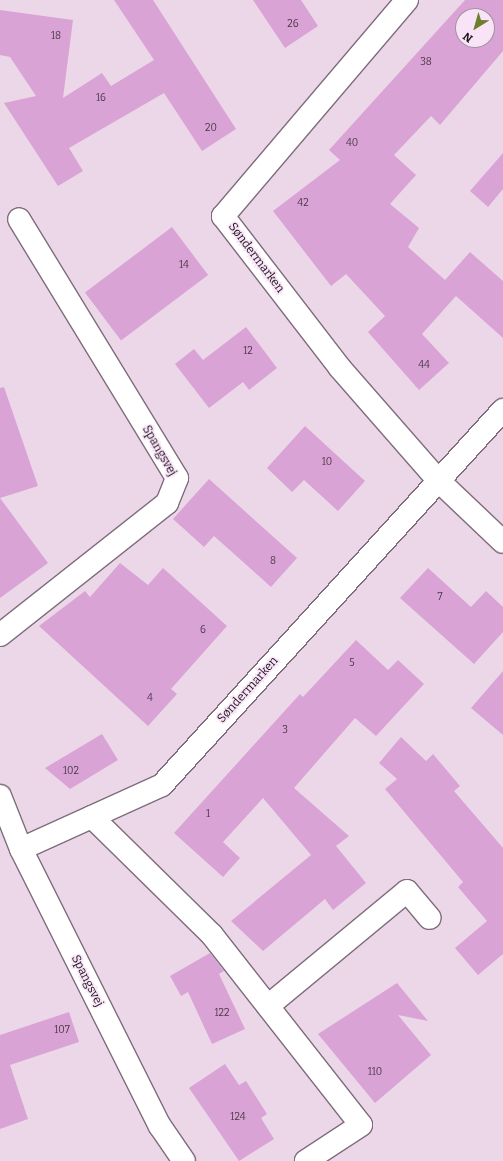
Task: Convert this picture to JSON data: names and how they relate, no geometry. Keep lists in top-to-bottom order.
{
  "streets": {
    "street": ["Søndermarken", "Spangsvej"]
  },
  "crossings": [
    ["Søndermarken", "Spangsvej"]
  ],
  "house_numbers": [
    "26",
    "18",
    "38",
    "16",
    "20",
    "40",
    "42",
    "14",
    "12",
    "44",
    "10",
    "8",
    "7",
    "6",
    "5",
    "4",
    "3",
    "102",
    "1",
    "122",
    "107",
    "110",
    "124"
  ],
  "north": "bottom left"
}
